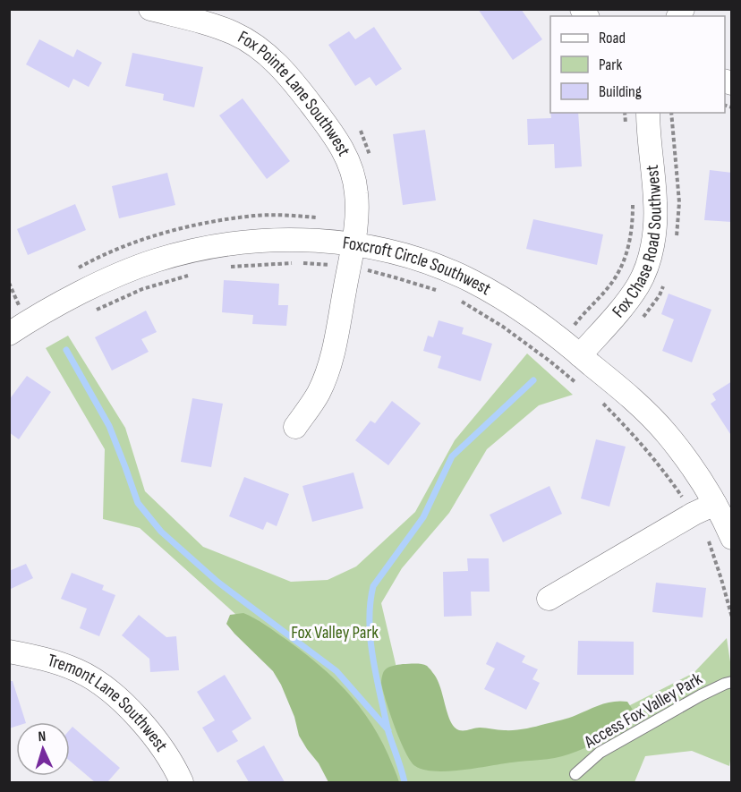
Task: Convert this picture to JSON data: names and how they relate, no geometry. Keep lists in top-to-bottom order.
{
  "streets": {
    "street": [
      "Fox Pointe Lane Southwest",
      "Fox Chase Road Southwest",
      "Foxcroft Circle Southwest",
      "Tremont Lane Southwest"
    ],
    "lane": ["Access Fox Valley Park"]
  },
  "crossings": [
    ["Fox Pointe Lane Southwest", "Foxcroft Circle Southwest"],
    ["Fox Chase Road Southwest", "Foxcroft Circle Southwest"]
  ],
  "parks": ["Fox Valley Park"],
  "legend": ["Road", "Park", "Building"],
  "north": "top"
}
